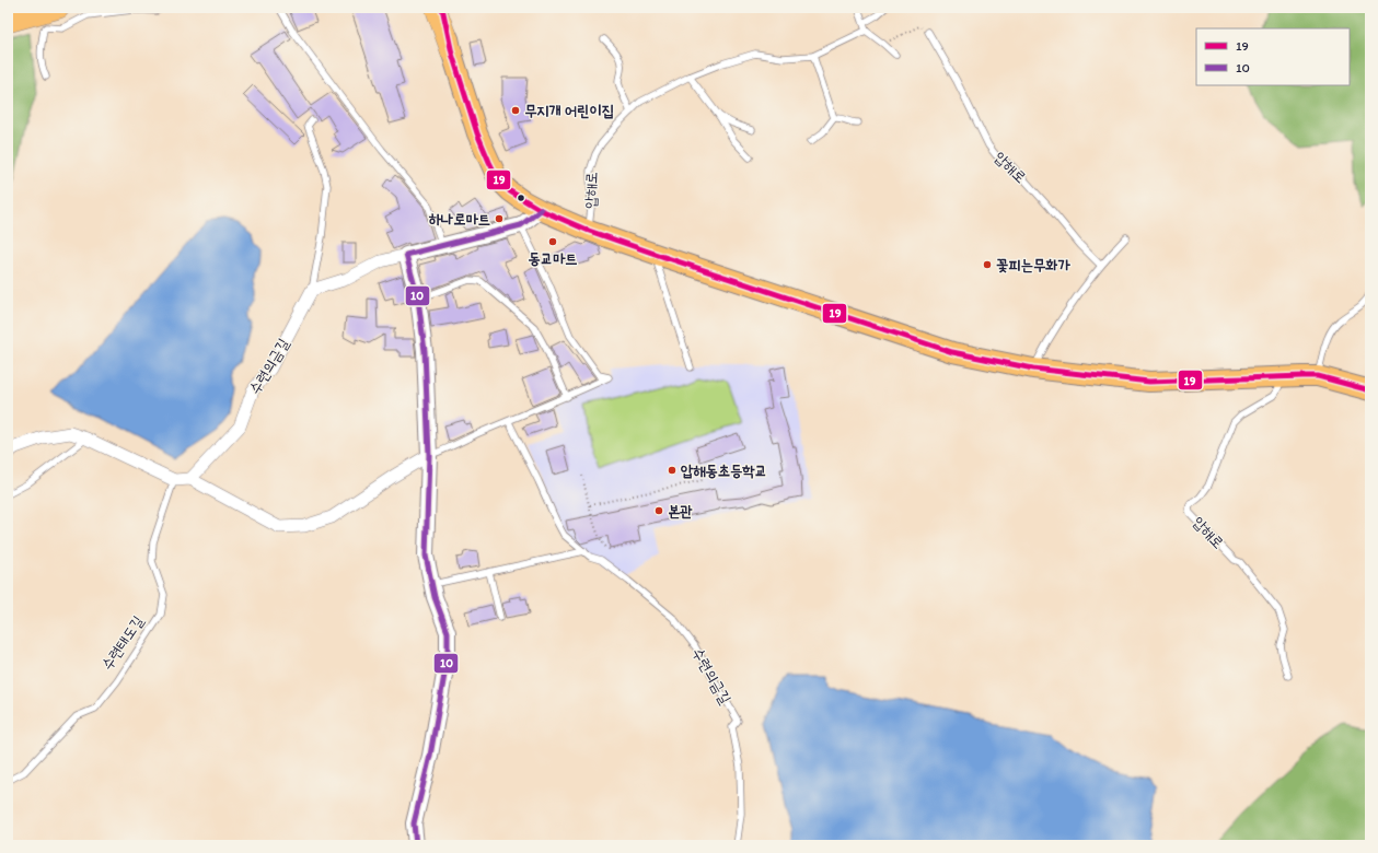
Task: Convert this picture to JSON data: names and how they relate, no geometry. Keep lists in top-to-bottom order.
{
  "streets": {
    "main road": ["압해로"],
    "street": ["수련의금길"],
    "lane": ["수련태도길"]
  },
  "places": [
    "무지개 어린이집",
    "하나로마트",
    "동교마트",
    "꽃피는무화가",
    "압해동초등학교",
    "본관"
  ],
  "lines": ["transit line 19", "transit line 10"],
  "legend": ["19", "10"]
}
